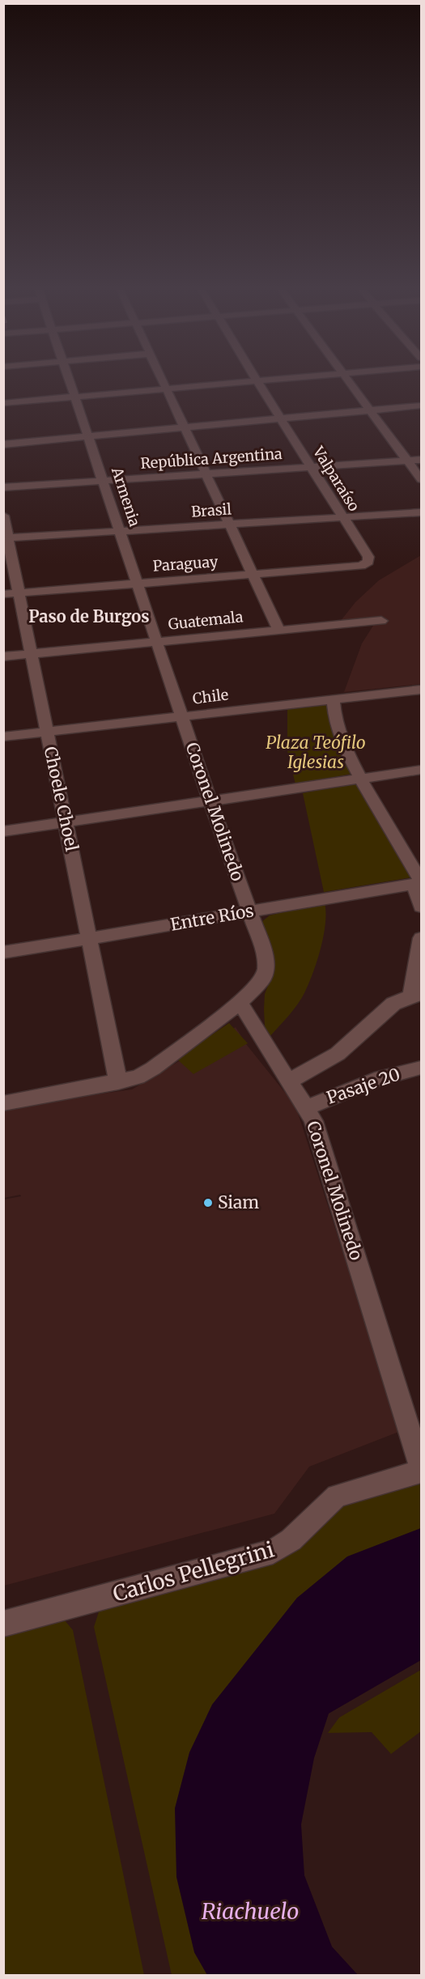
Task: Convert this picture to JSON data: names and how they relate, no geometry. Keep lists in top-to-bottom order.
{
  "streets": {
    "street": [
      "República Argentina",
      "Valparaíso",
      "Armenia",
      "Brasil",
      "Paraguay",
      "Guatemala",
      "Chile",
      "Choele Choel",
      "Coronel Molinedo",
      "Entre Ríos",
      "Pasaje 20",
      "Carlos Pellegrini"
    ]
  },
  "crossings": [
    ["República Argentina", "Valparaíso"],
    ["República Argentina", "Armenia"],
    ["Valparaíso", "Brasil"],
    ["Valparaíso", "Paraguay"],
    ["Armenia", "Brasil"],
    ["Armenia", "Paraguay"],
    ["Armenia", "Guatemala"],
    ["Armenia", "Chile"],
    ["Armenia", "Coronel Molinedo"],
    ["Brasil", "Choele Choel"],
    ["Paraguay", "Choele Choel"],
    ["Guatemala", "Choele Choel"],
    ["Chile", "Choele Choel"],
    ["Chile", "Coronel Molinedo"],
    ["Choele Choel", "Entre Ríos"],
    ["Coronel Molinedo", "Entre Ríos"],
    ["Coronel Molinedo", "Pasaje 20"]
  ],
  "districts": ["Paso de Burgos"],
  "water": ["Riachuelo"],
  "parks": ["Plaza Teófilo Iglesias"],
  "places": ["Siam"]
}
